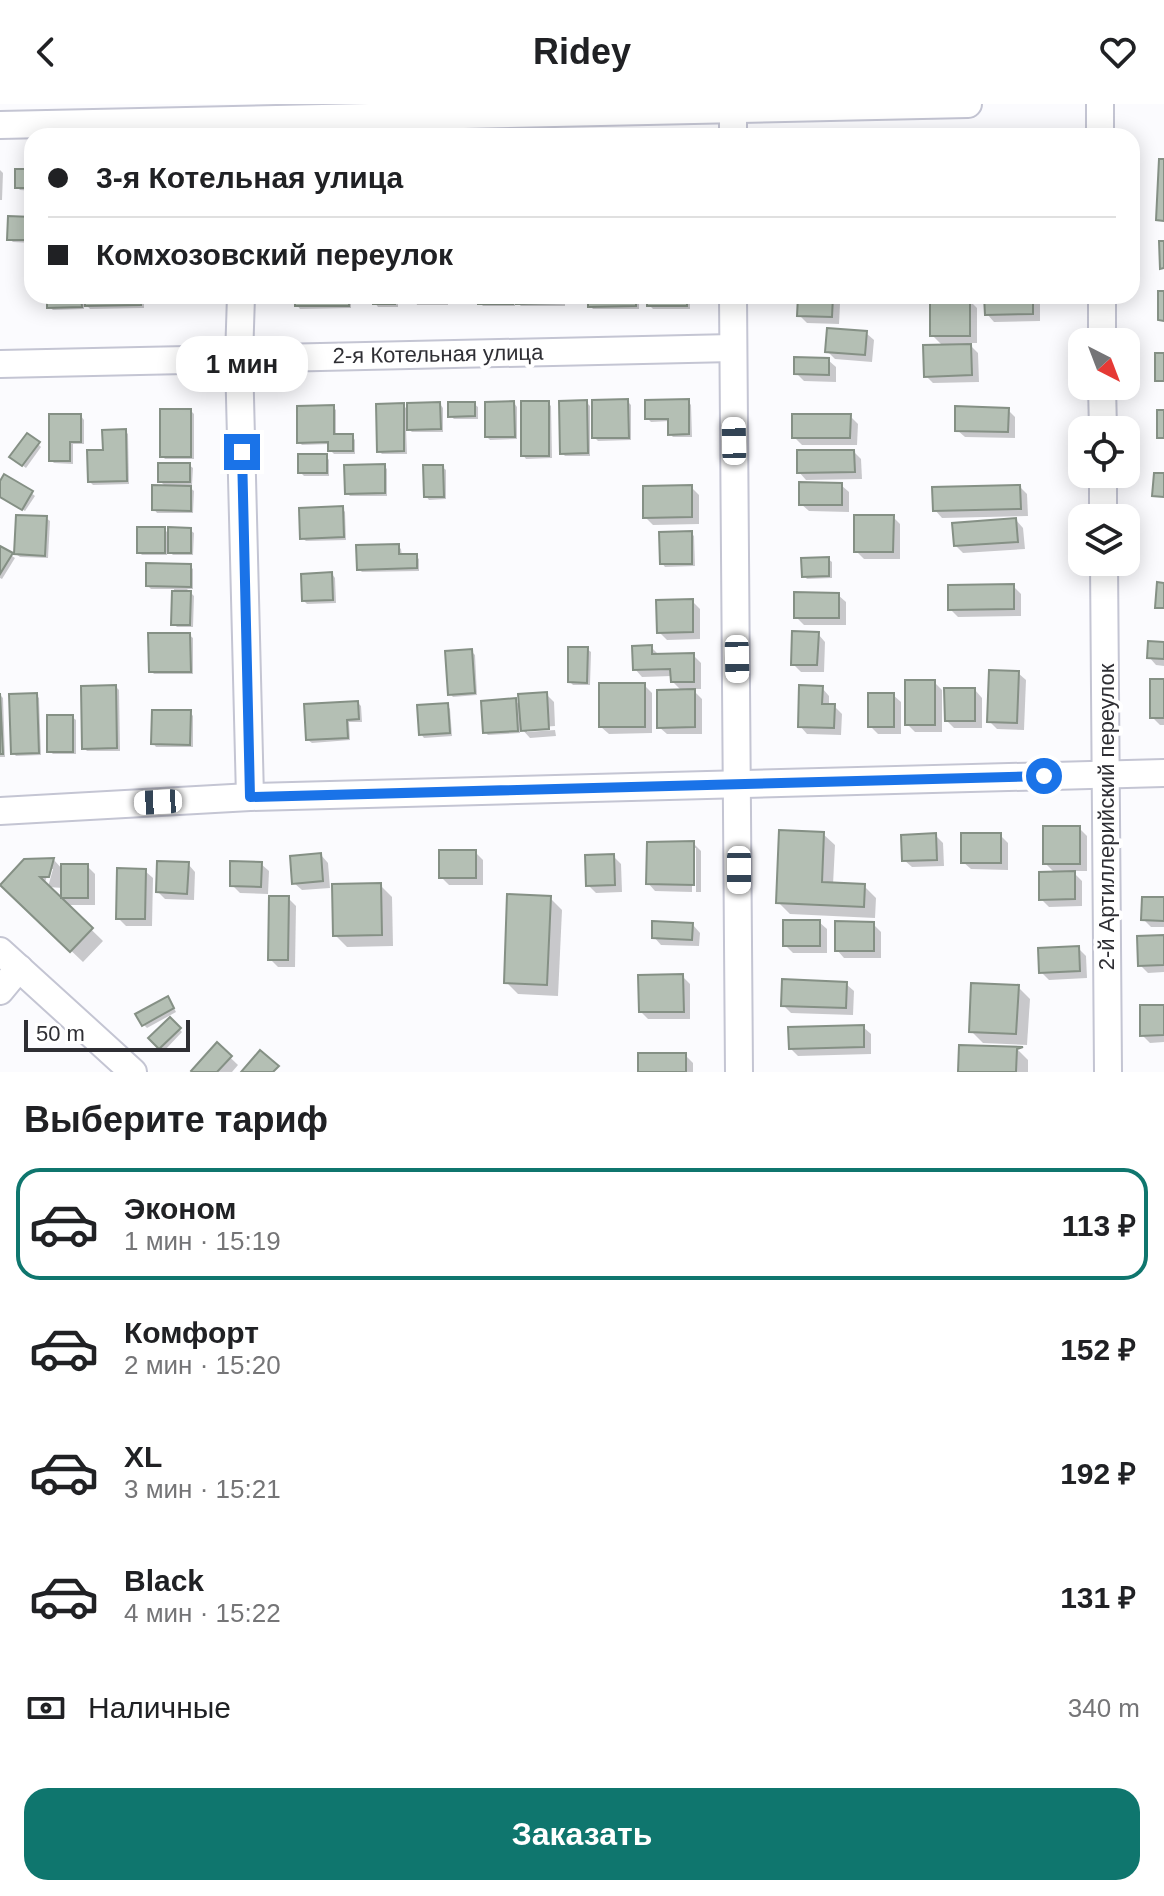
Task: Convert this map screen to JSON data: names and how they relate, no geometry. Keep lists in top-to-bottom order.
{
  "streets": {
    "street": ["2-я Котельная улица", "2-й Артиллерийский переулок"]
  },
  "scale_bar": "50 m",
  "north": "bottom right",
  "page": {
    "header": "Ridey",
    "banner": ["3-я Котельная улица", "Комхозовский переулок"],
    "bubble": "1 мин",
    "scale": "50 m",
    "heading": "Выберите тариф",
    "list": [
      {
        "name": "Эконом",
        "note": "1 мин · 15:19",
        "value": "113 ₽"
      },
      {
        "name": "Комфорт",
        "note": "2 мин · 15:20",
        "value": "152 ₽"
      },
      {
        "name": "XL",
        "note": "3 мин · 15:21",
        "value": "192 ₽"
      },
      {
        "name": "Black",
        "note": "4 мин · 15:22",
        "value": "131 ₽"
      }
    ],
    "pay": ["Наличные", "340 m"],
    "buttons": "Заказать"
  }
}
